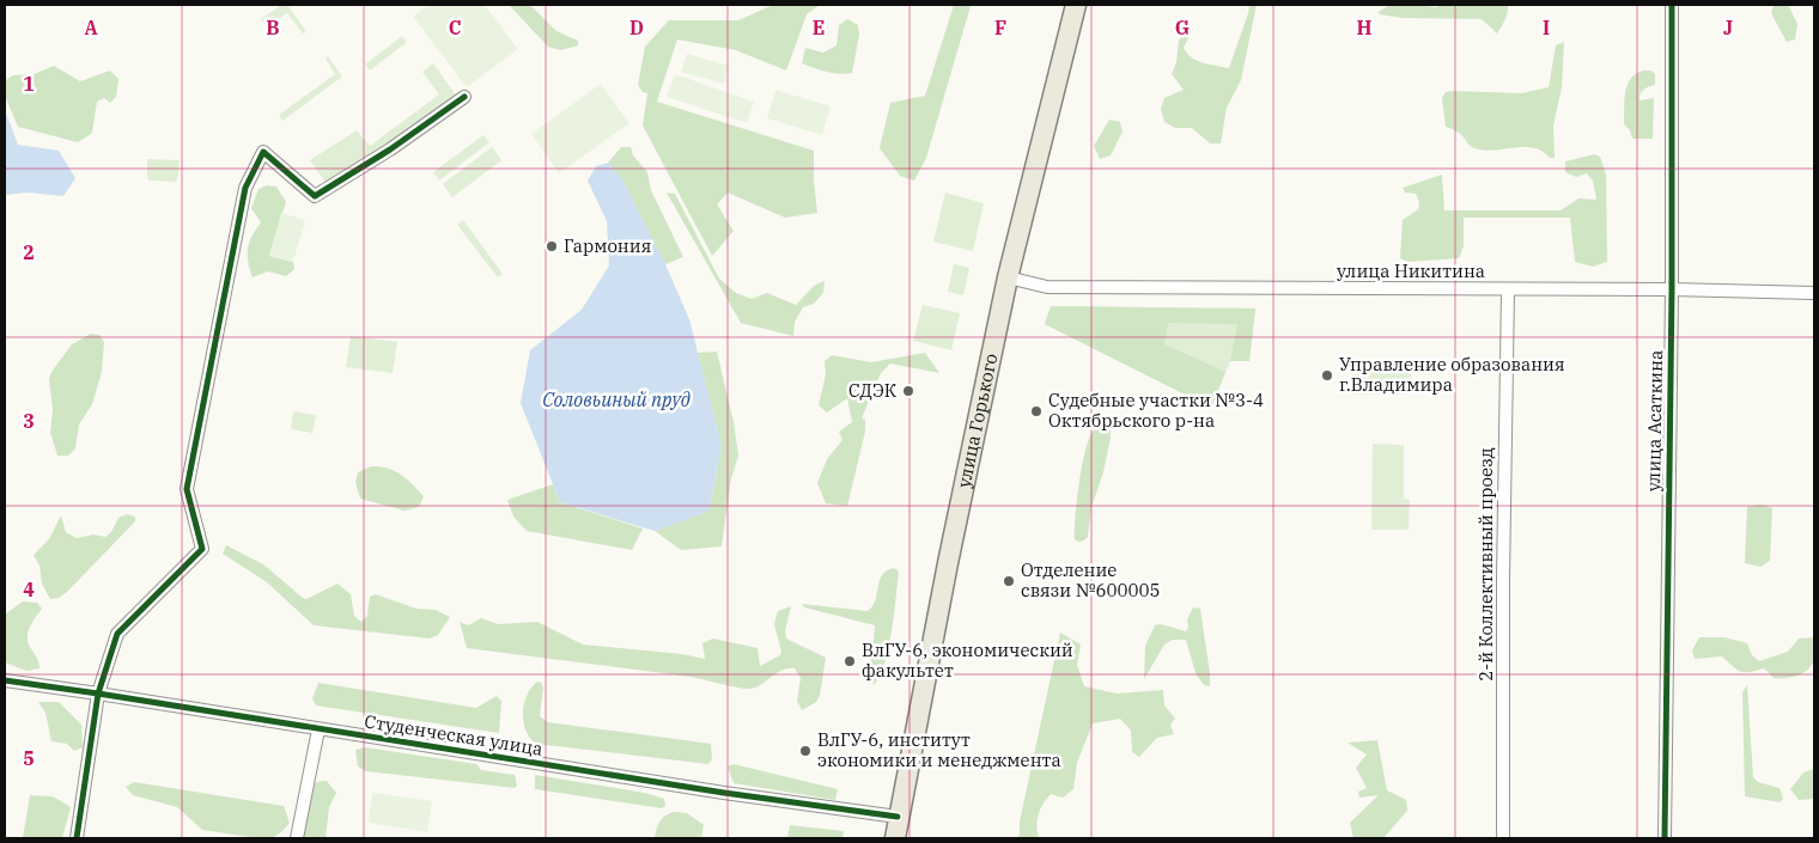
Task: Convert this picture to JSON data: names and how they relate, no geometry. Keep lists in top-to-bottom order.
{
  "streets": {
    "main road": ["улица Горького"],
    "street": [
      "улица Никитина",
      "улица Асаткина",
      "2-й Коллективный проезд",
      "Студенческая улица"
    ]
  },
  "crossings": [
    ["улица Никитина", "улица Горького"],
    ["улица Никитина", "улица Асаткина"],
    ["улица Никитина", "2-й Коллективный проезд"],
    ["улица Горького", "Студенческая улица"]
  ],
  "water": ["Соловьиный пруд"],
  "places": [
    "Гармония",
    "Управление образования г.Владимира",
    "СДЭК",
    "Судебные участки №3-4 Октябрьского р-на",
    "Отделение связи №600005",
    "ВлГУ-6, экономический факультет",
    "ВлГУ-6, институт экономики и менеджмента"
  ],
  "grid": {
    "columns": [
      "A",
      "B",
      "C",
      "D",
      "E",
      "F",
      "G",
      "H",
      "I",
      "J"
    ],
    "rows": [
      "1",
      "2",
      "3",
      "4",
      "5"
    ]
  }
}
